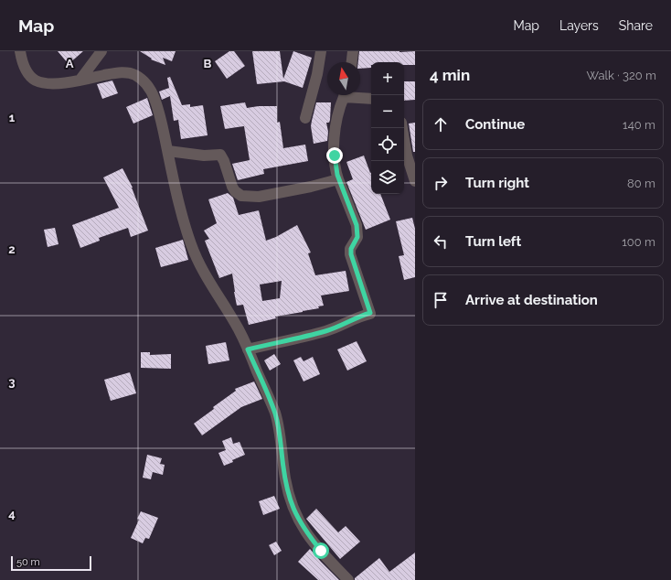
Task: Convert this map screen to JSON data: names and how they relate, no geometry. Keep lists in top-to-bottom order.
{
  "scale_bar": "50 m",
  "north": "top",
  "page": {
    "header": "Map",
    "nav": ["Map", "Layers", "Share"],
    "heading": ["4 min", "Walk · 320 m"],
    "map_buttons": ["+", "−"],
    "list": [
      ["Continue", "140 m"],
      ["Turn right", "80 m"],
      ["Turn left", "100 m"],
      "Arrive at destination"
    ],
    "scale": "50 m"
  },
  "grid": {
    "columns": ["A", "B"],
    "rows": [
      "1",
      "2",
      "3",
      "4"
    ]
  }
}
